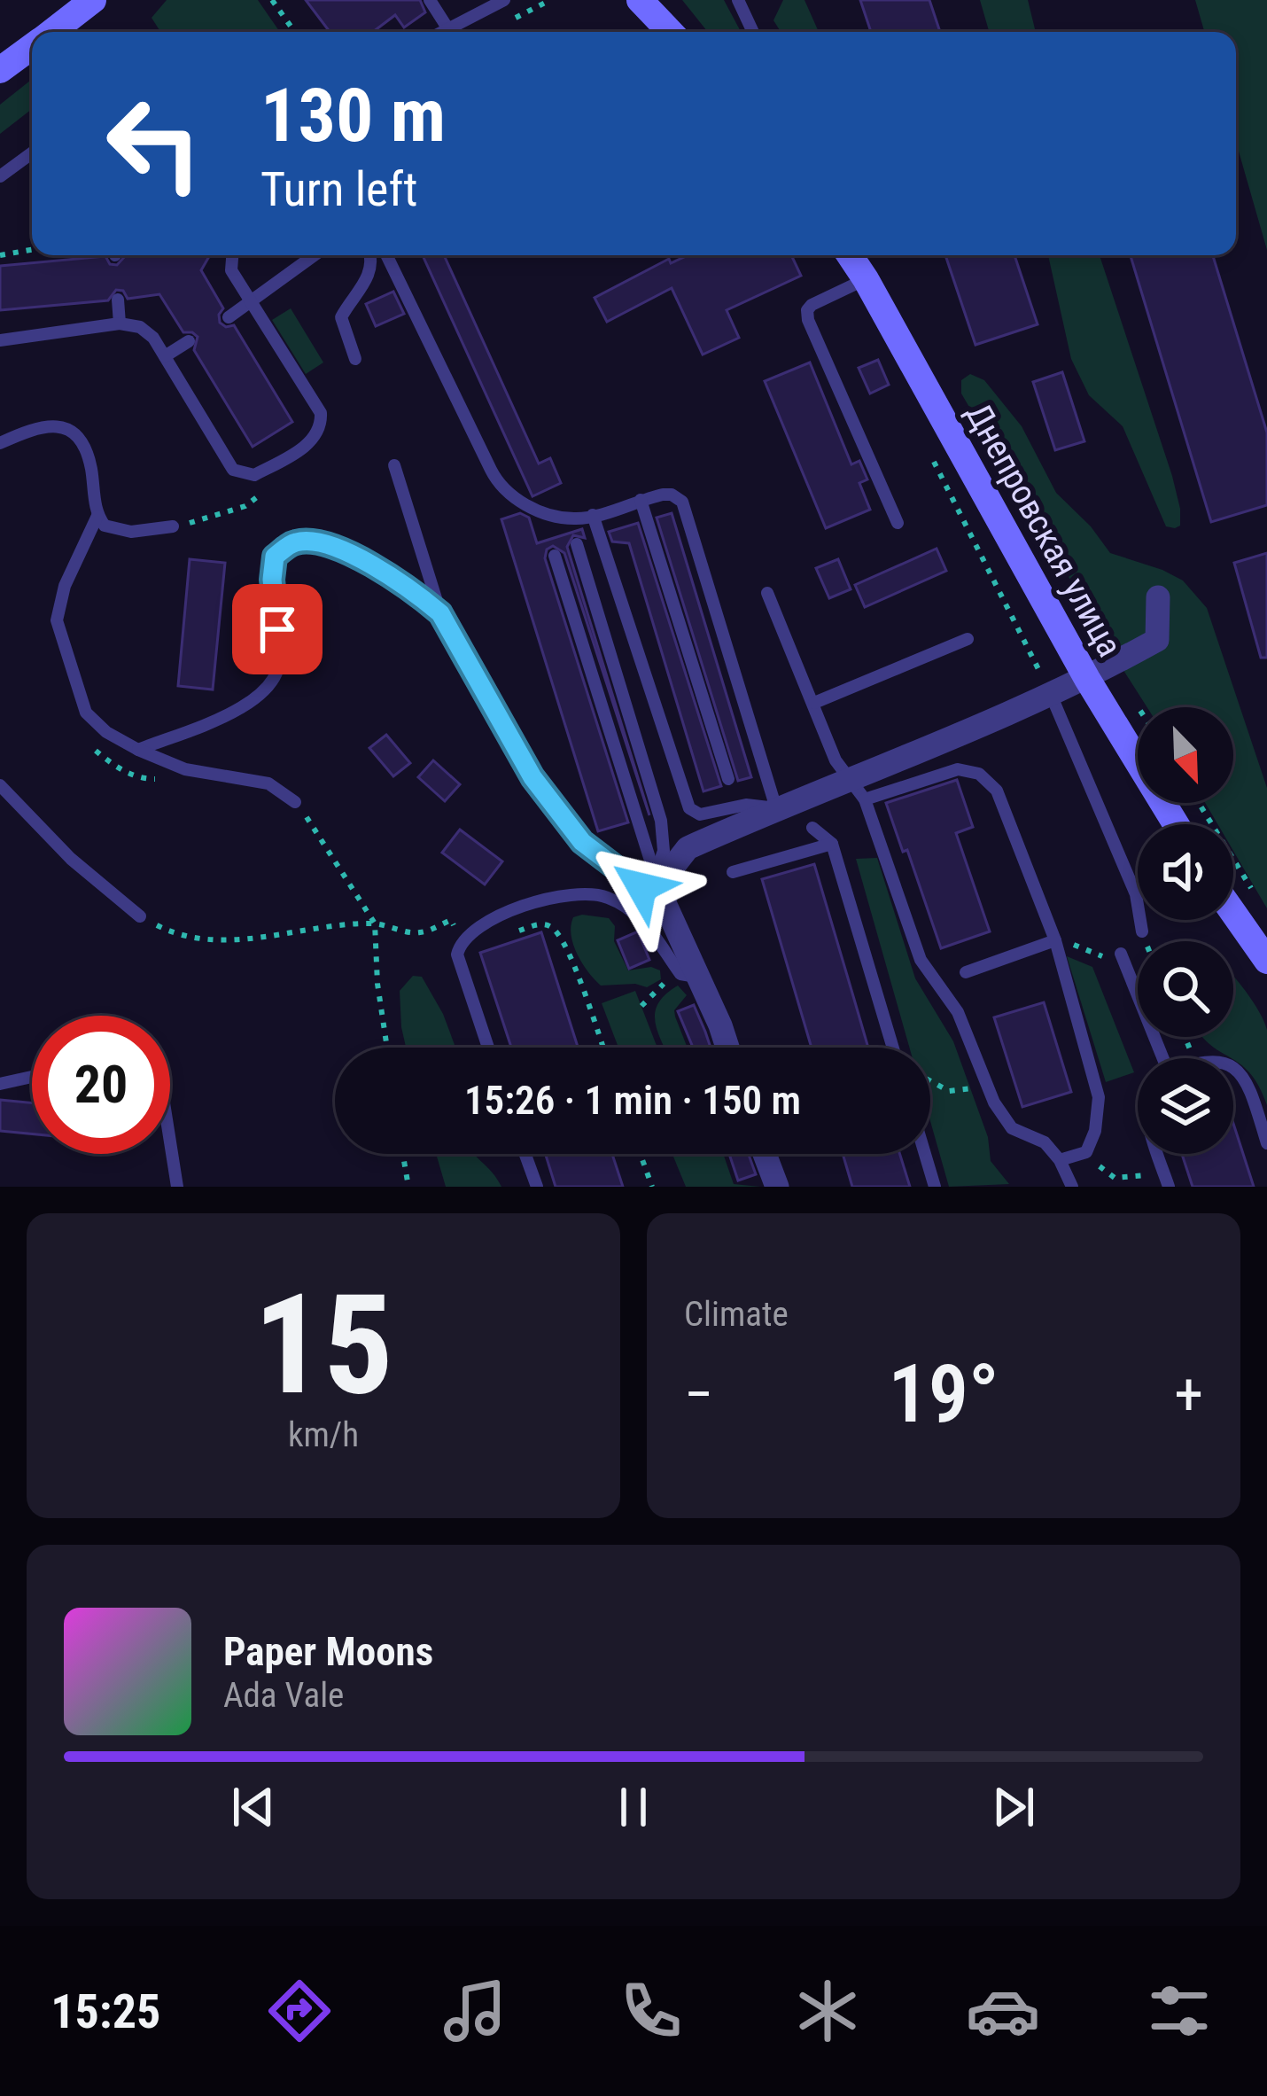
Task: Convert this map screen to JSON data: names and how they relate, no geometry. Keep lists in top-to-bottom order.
{
  "streets": {
    "main road": ["Днепровская улица"]
  },
  "north": "bottom right",
  "page": {
    "turn": ["130 m", "Turn left"],
    "limit": "20",
    "trip": "15:26 · 1 min · 150 m",
    "tile": [
      ["15", "km/h"],
      "Climate"
    ],
    "heat": ["−", "19°", "+"],
    "song": ["Paper Moons", "Ada Vale"],
    "tabs": "15:25"
  }
}
